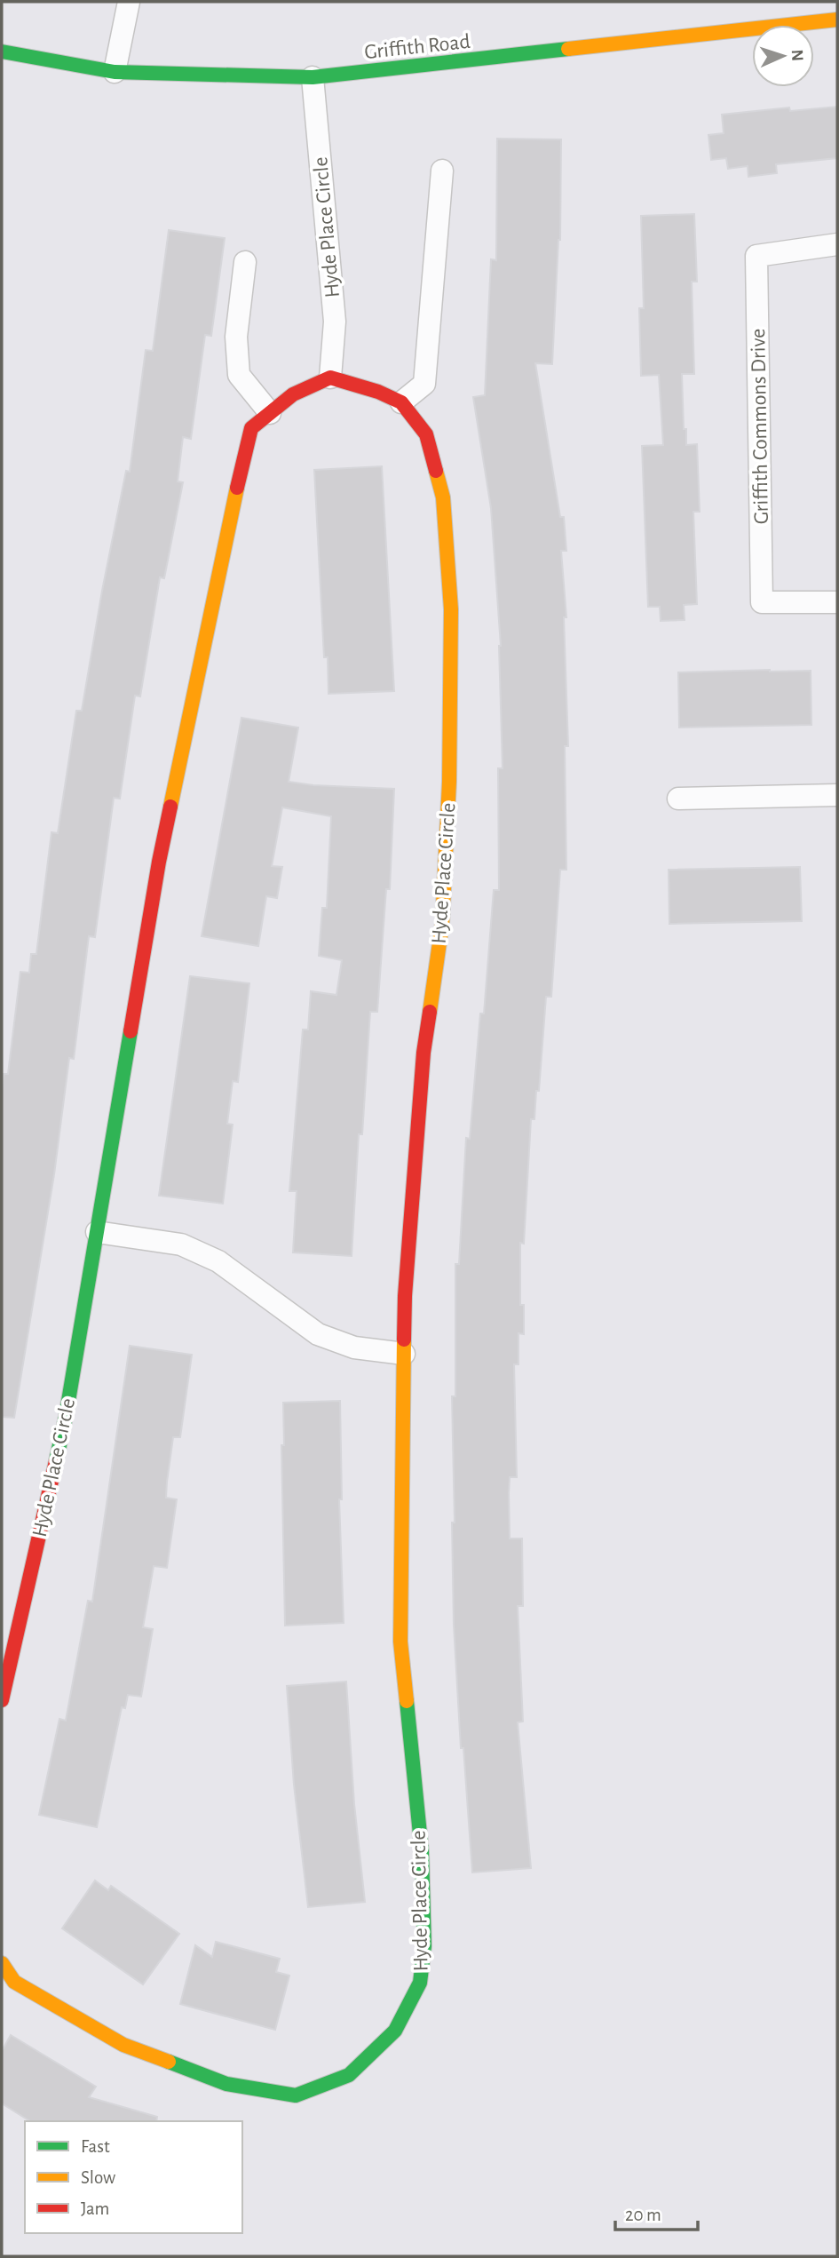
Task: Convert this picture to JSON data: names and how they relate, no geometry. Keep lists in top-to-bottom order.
{
  "streets": {
    "street": ["Griffith Road", "Hyde Place Circle", "Griffith Commons Drive"]
  },
  "crossings": [
    ["Griffith Road", "Hyde Place Circle"]
  ],
  "legend": ["Fast", "Slow", "Jam"],
  "scale_bar": "20 m",
  "north": "right"
}
